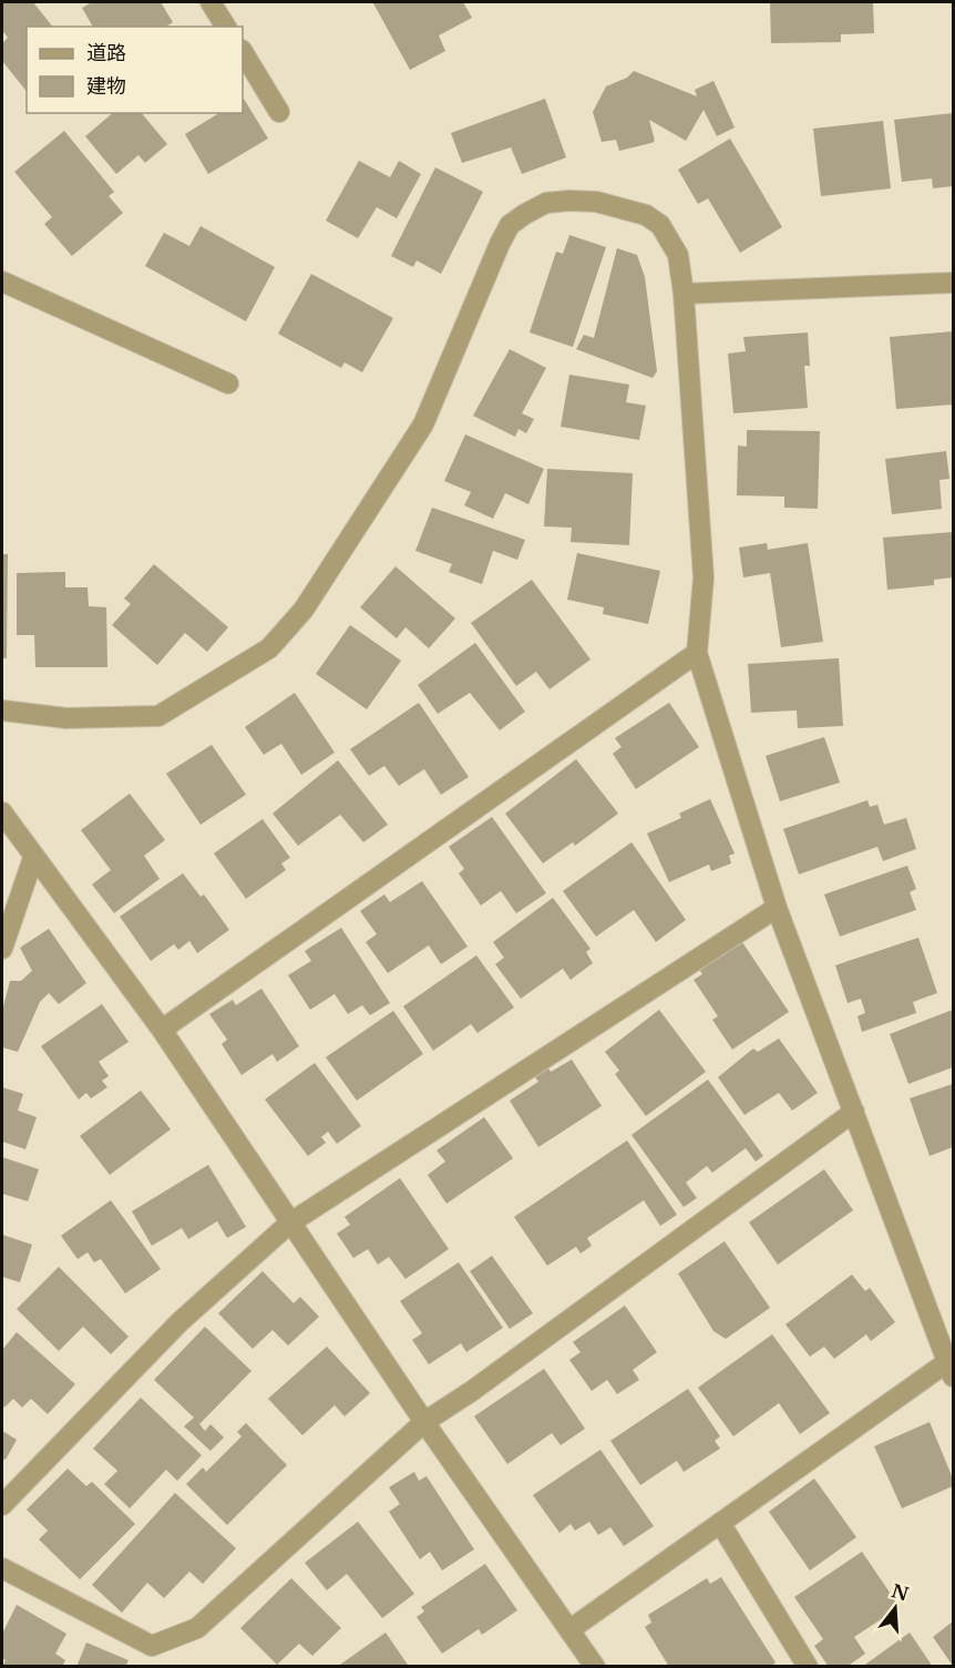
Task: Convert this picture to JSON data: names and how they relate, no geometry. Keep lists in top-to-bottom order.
{
  "legend": ["道路", "建物"],
  "north": "top"
}
